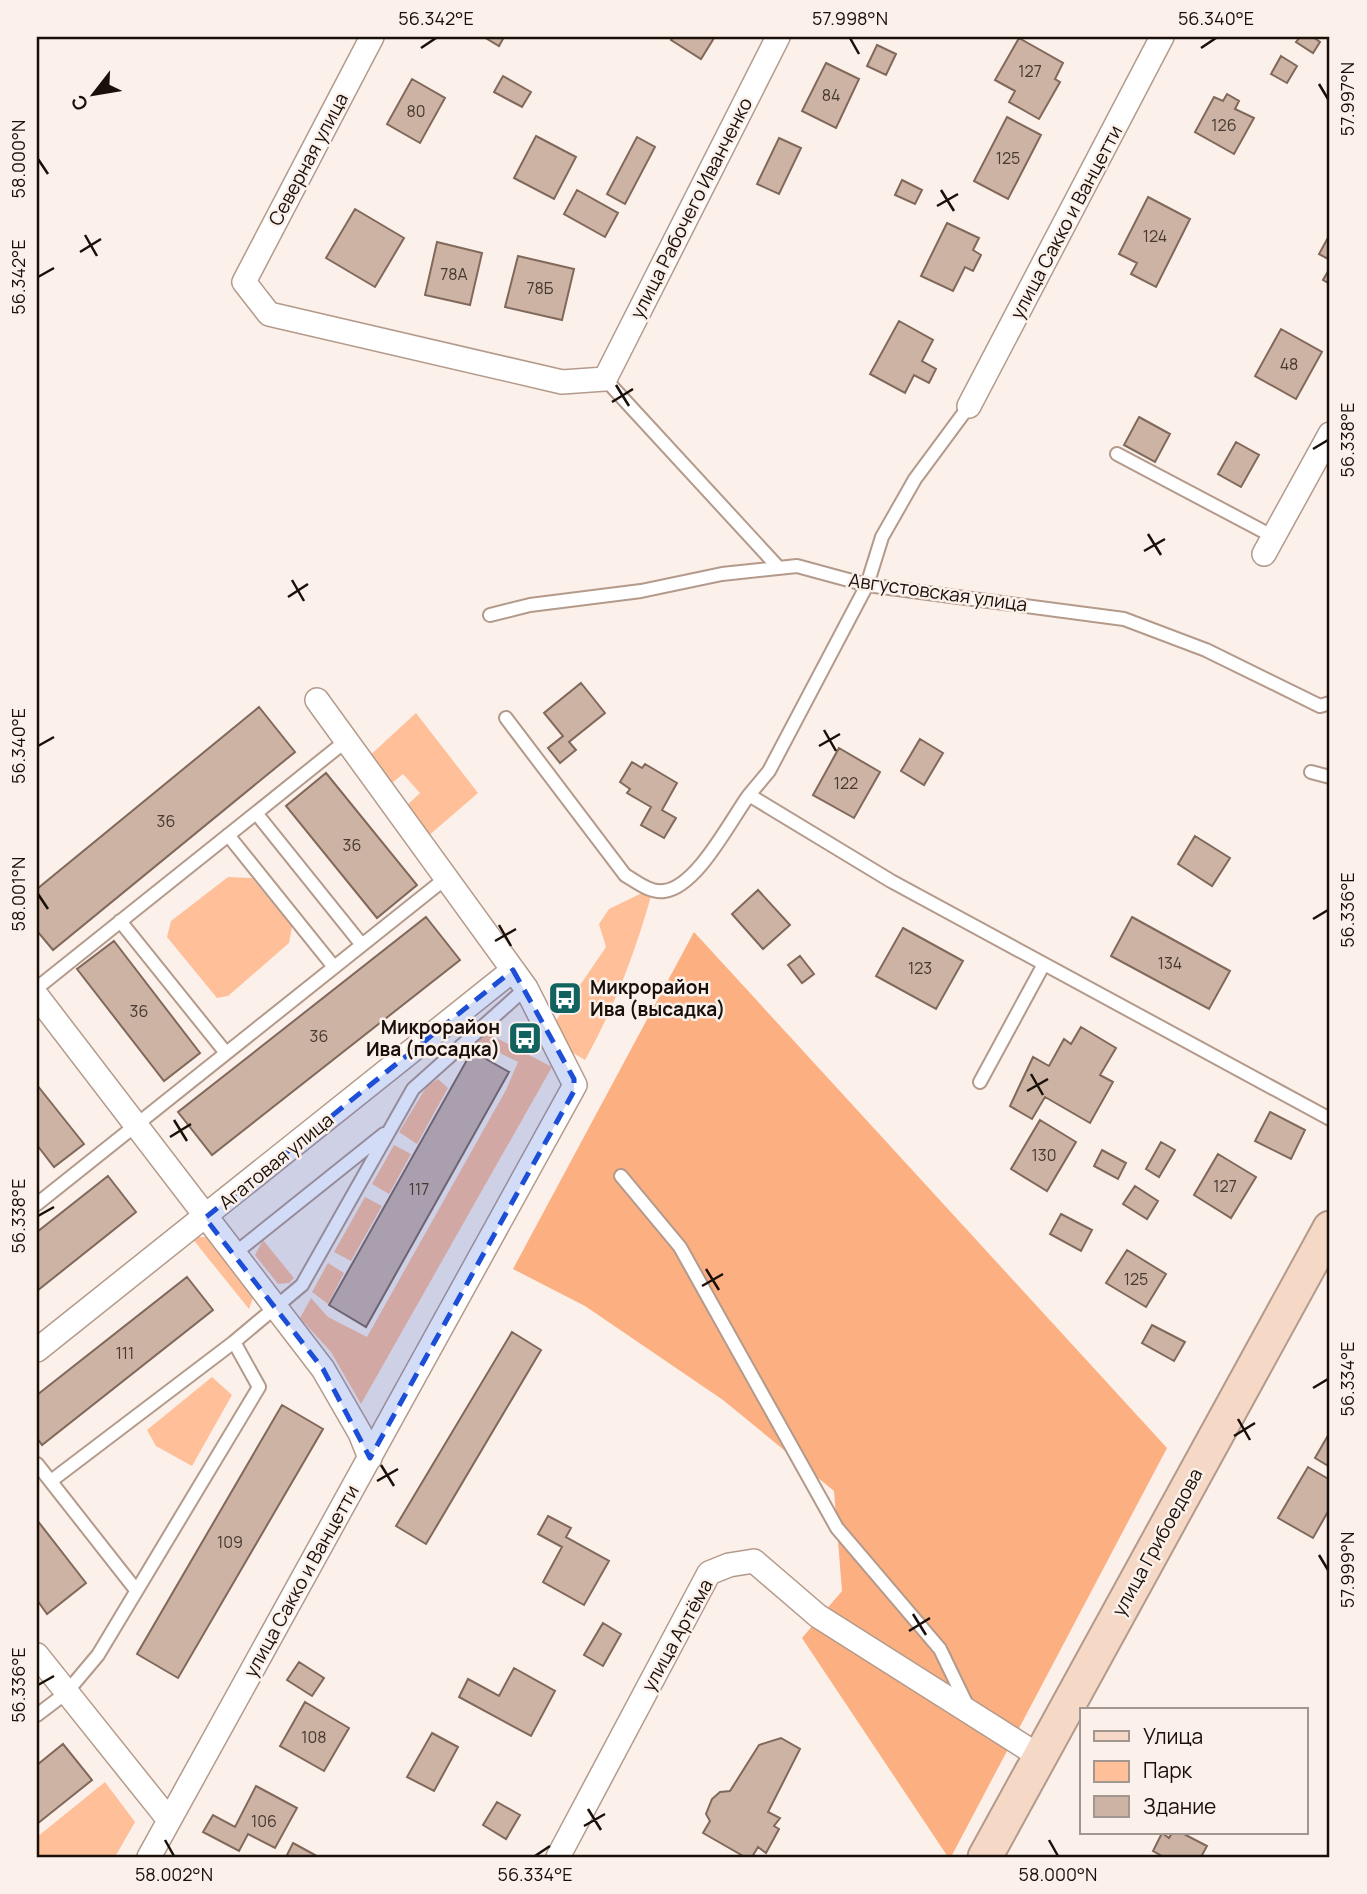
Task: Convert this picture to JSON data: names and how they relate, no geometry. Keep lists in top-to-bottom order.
{
  "streets": {
    "street": [
      "Северная улица",
      "улица Рабочего Иванченко",
      "улица Сакко и Ванцетти",
      "Агатовая улица",
      "улица Грибоедова",
      "улица Артёма"
    ],
    "lane": ["Августовская улица"]
  },
  "crossings": [
    ["Северная улица", "улица Рабочего Иванченко"],
    ["улица Сакко и Ванцетти", "Агатовая улица"],
    ["улица Грибоедова", "улица Артёма"]
  ],
  "places": {
    "bus stop": ["Микрорайон Ива (высадка)", "Микрорайон Ива (посадка)"]
  },
  "house_numbers": [
    "127",
    "84",
    "80",
    "126",
    "125",
    "124",
    "78А",
    "78Б",
    "48",
    "122",
    "36",
    "36",
    "134",
    "123",
    "36",
    "36",
    "130",
    "127",
    "117",
    "125",
    "111",
    "109",
    "108",
    "106"
  ],
  "legend": ["Улица", "Парк", "Здание"],
  "north": "bottom left",
  "coordinates": [
    "56.342°E",
    "57.998°N",
    "56.340°E",
    "57.997°N",
    "58.000°N",
    "56.338°E",
    "58.001°N",
    "56.336°E",
    "56.334°E",
    "57.999°N",
    "58.002°N"
  ]
}
